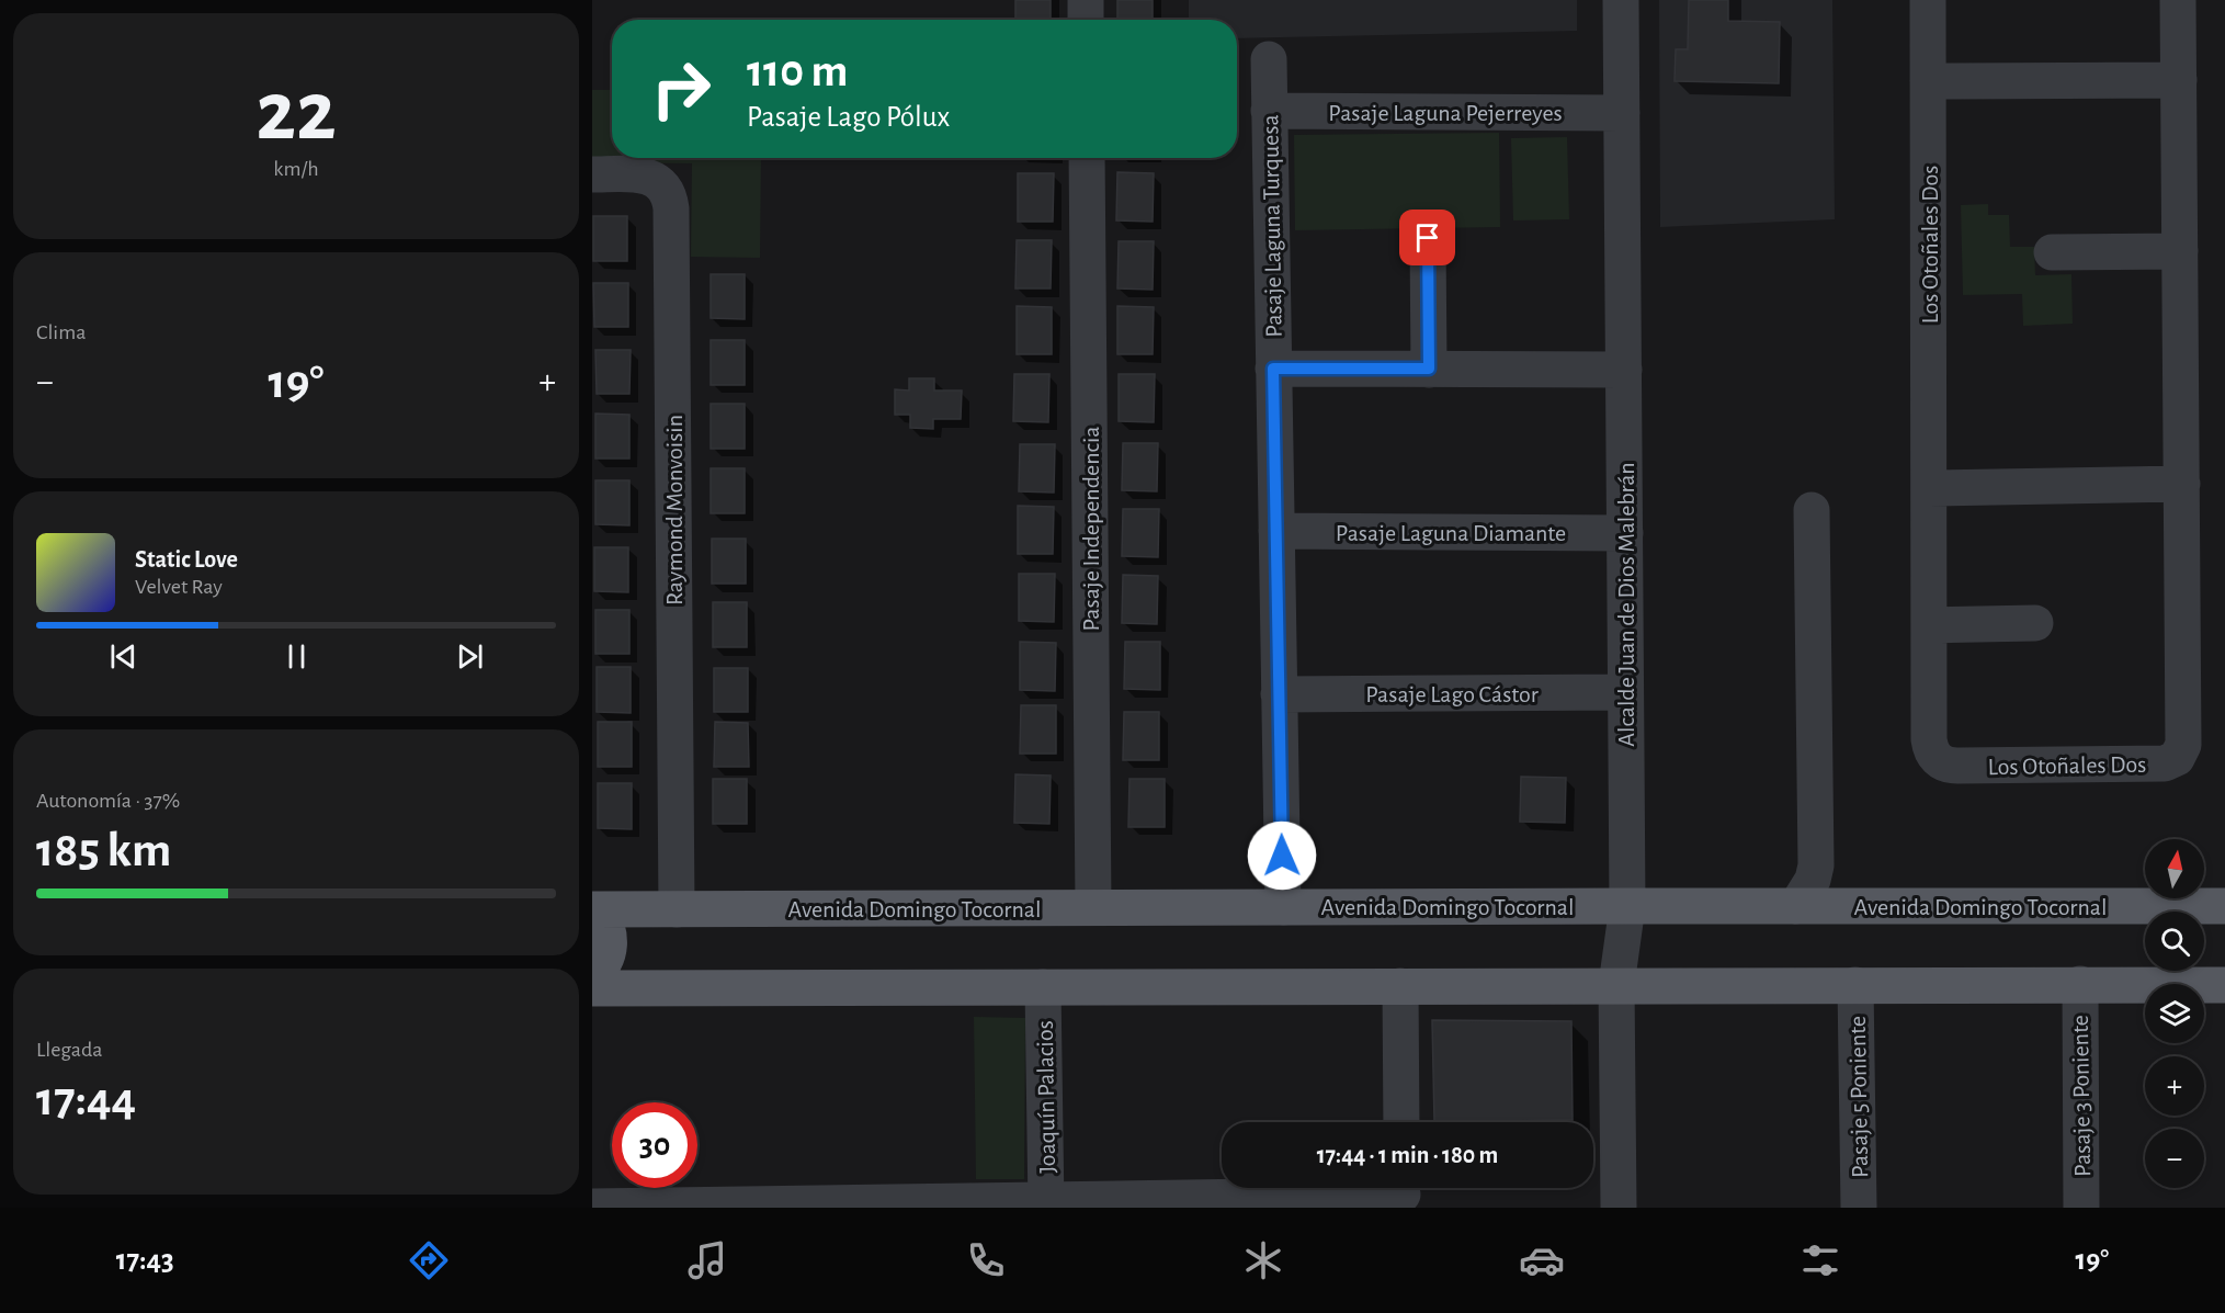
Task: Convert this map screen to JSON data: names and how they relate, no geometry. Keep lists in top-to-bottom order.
{
  "streets": {
    "main road": ["Avenida Domingo Tocornal"],
    "street": [
      "Pasaje Laguna Pejerreyes",
      "Pasaje Laguna Turquesa",
      "Los Otoñales Dos",
      "Raymond Monvoisin",
      "Pasaje Independencia",
      "Pasaje Laguna Diamante",
      "Alcalde Juan de Dios Malebrán",
      "Pasaje Lago Cástor",
      "Pasaje 3 Poniente",
      "Joaquín Palacios",
      "Pasaje 5 Poniente"
    ]
  },
  "crossings": [
    ["Pasaje Laguna Pejerreyes", "Pasaje Laguna Turquesa"],
    ["Pasaje Laguna Pejerreyes", "Alcalde Juan de Dios Malebrán"],
    ["Pasaje Laguna Turquesa", "Pasaje Laguna Diamante"],
    ["Pasaje Laguna Turquesa", "Pasaje Lago Cástor"],
    ["Pasaje Laguna Turquesa", "Avenida Domingo Tocornal"],
    ["Raymond Monvoisin", "Avenida Domingo Tocornal"],
    ["Pasaje Independencia", "Avenida Domingo Tocornal"],
    ["Pasaje Laguna Diamante", "Alcalde Juan de Dios Malebrán"],
    ["Alcalde Juan de Dios Malebrán", "Pasaje Lago Cástor"],
    ["Alcalde Juan de Dios Malebrán", "Avenida Domingo Tocornal"]
  ],
  "north": "top",
  "page": {
    "tile": [
      ["22", "km/h"],
      "Clima",
      ["Autonomía · 37%", "185 km"],
      ["Llegada", "17:44"]
    ],
    "turn": ["110 m", "Pasaje Lago Pólux"],
    "heat": ["−", "19°", "+"],
    "song": ["Static Love", "Velvet Ray"],
    "map_buttons": ["+", "−"],
    "limit": "30",
    "trip": "17:44 · 1 min · 180 m",
    "tabs": ["17:43", "19°"]
  }
}
